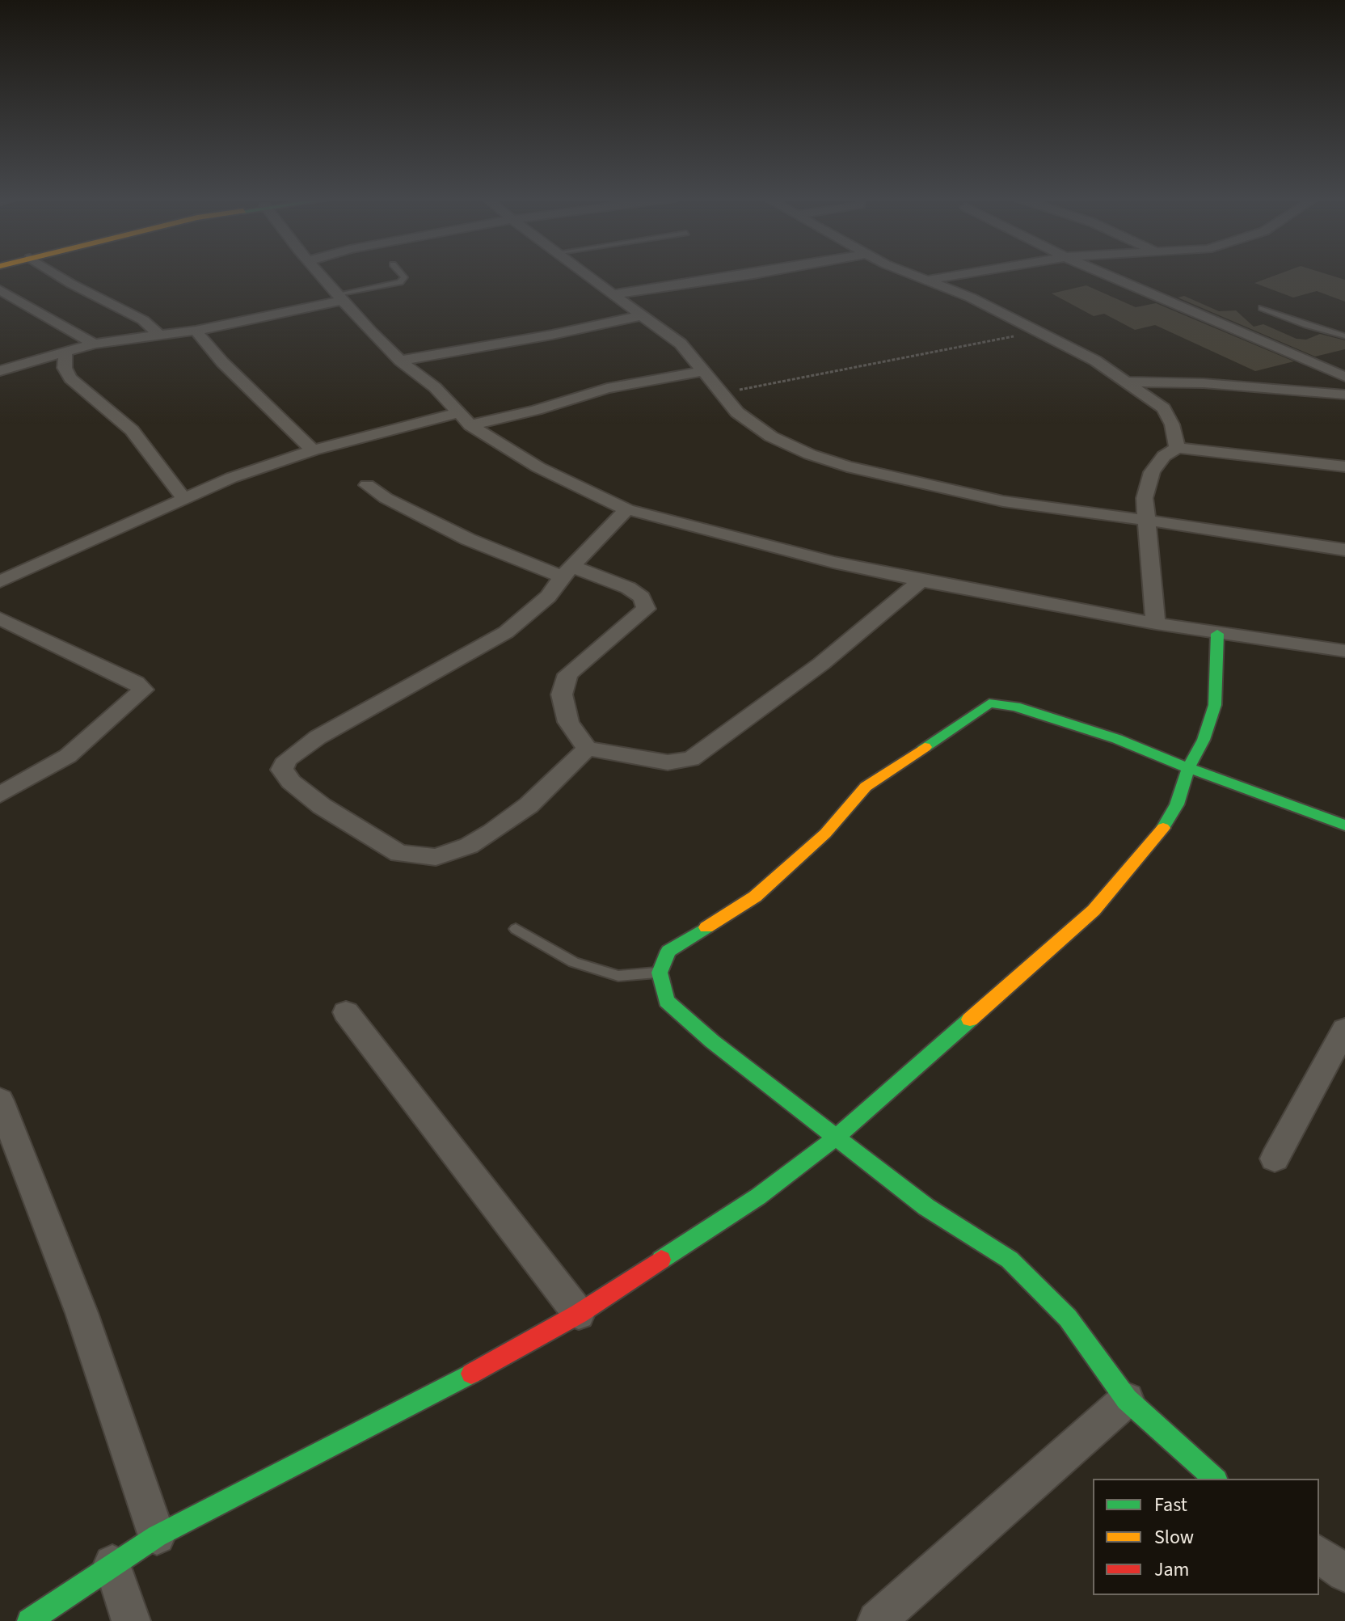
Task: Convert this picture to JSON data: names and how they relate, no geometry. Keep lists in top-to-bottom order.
{
  "legend": ["Fast", "Slow", "Jam"]
}
